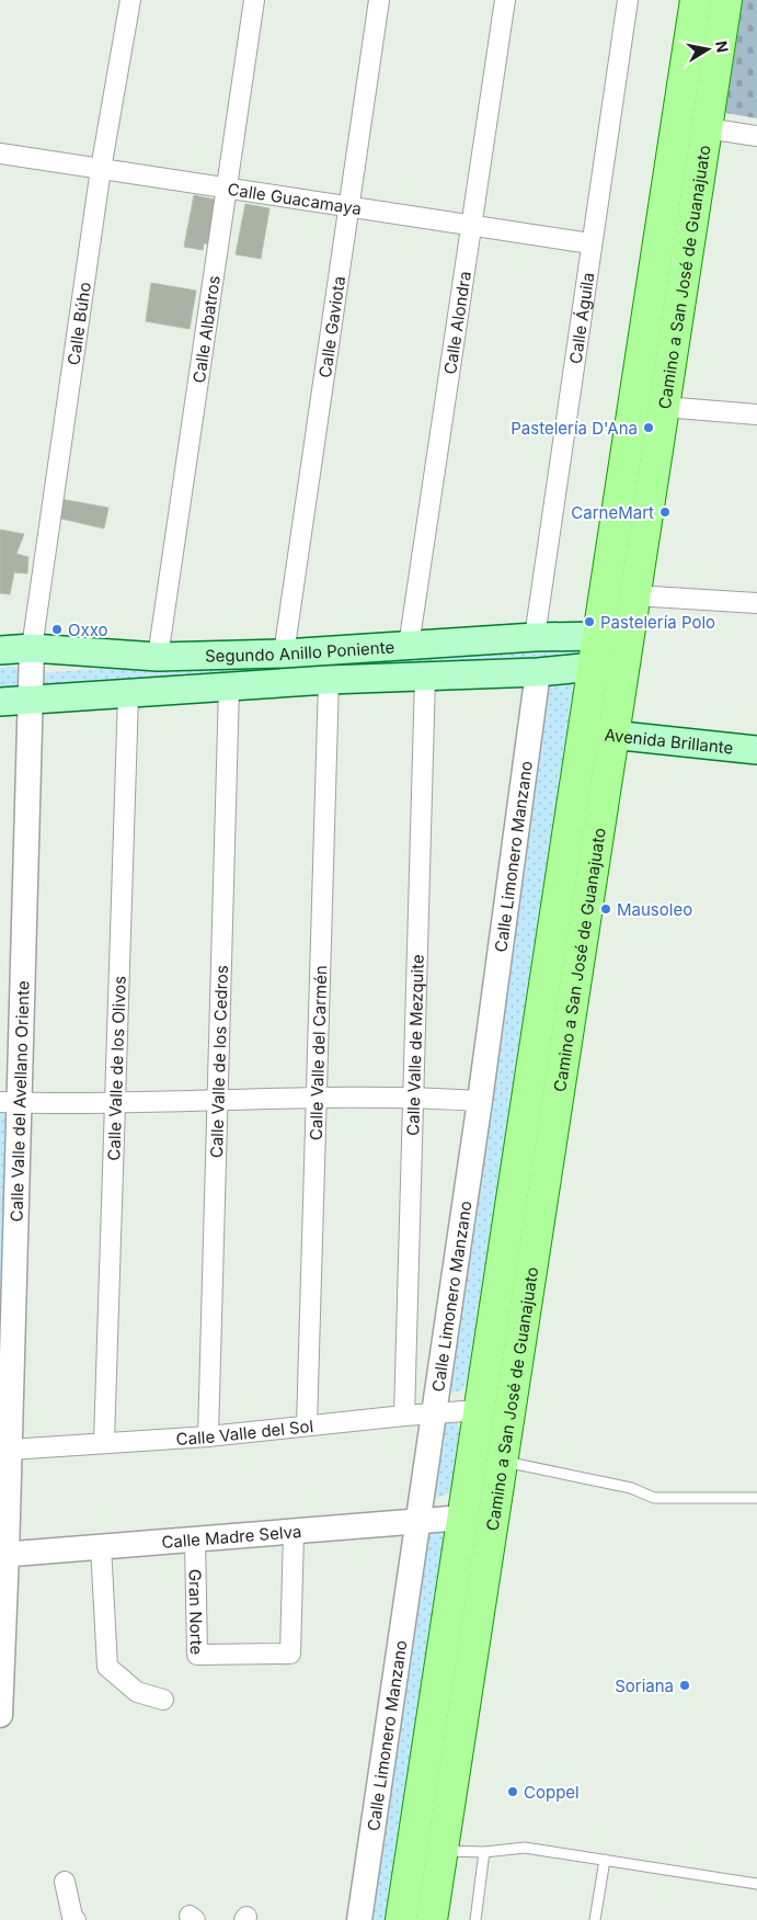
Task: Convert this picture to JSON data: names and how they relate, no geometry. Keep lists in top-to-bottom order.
{
  "streets": {
    "main road": ["Camino a San José de Guanajuato", "Segundo Anillo Poniente", "Avenida Brillante"],
    "street": [
      "Calle Guacamaya",
      "Calle Águila",
      "Calle Alondra",
      "Calle Búho",
      "Calle Gaviota",
      "Calle Albatros",
      "Calle Limonero Manzano",
      "Calle Valle de Mezquite",
      "Calle Valle del Carmén",
      "Calle Valle de los Cedros",
      "Calle Valle de los Olivos",
      "Calle Valle del Avellano Oriente",
      "Calle Valle del Sol",
      "Calle Madre Selva",
      "Gran Norte"
    ]
  },
  "crossings": [
    ["Calle Guacamaya", "Calle Águila"],
    ["Calle Guacamaya", "Calle Alondra"],
    ["Calle Guacamaya", "Calle Búho"],
    ["Calle Guacamaya", "Calle Gaviota"],
    ["Calle Guacamaya", "Calle Albatros"],
    ["Camino a San José de Guanajuato", "Segundo Anillo Poniente"],
    ["Camino a San José de Guanajuato", "Avenida Brillante"],
    ["Camino a San José de Guanajuato", "Calle Valle del Sol"],
    ["Camino a San José de Guanajuato", "Calle Madre Selva"],
    ["Calle Águila", "Segundo Anillo Poniente"],
    ["Calle Alondra", "Segundo Anillo Poniente"],
    ["Calle Búho", "Segundo Anillo Poniente"],
    ["Calle Búho", "Calle Valle del Avellano Oriente"],
    ["Calle Gaviota", "Segundo Anillo Poniente"],
    ["Calle Albatros", "Segundo Anillo Poniente"],
    ["Segundo Anillo Poniente", "Calle Limonero Manzano"],
    ["Segundo Anillo Poniente", "Calle Valle de Mezquite"],
    ["Segundo Anillo Poniente", "Calle Valle del Carmén"],
    ["Segundo Anillo Poniente", "Calle Valle de los Cedros"],
    ["Segundo Anillo Poniente", "Calle Valle de los Olivos"],
    ["Segundo Anillo Poniente", "Calle Valle del Avellano Oriente"],
    ["Calle Limonero Manzano", "Calle Valle del Sol"],
    ["Calle Limonero Manzano", "Calle Madre Selva"],
    ["Calle Valle de Mezquite", "Calle Valle del Sol"],
    ["Calle Valle del Carmén", "Calle Valle del Sol"],
    ["Calle Valle de los Cedros", "Calle Valle del Sol"],
    ["Calle Valle de los Olivos", "Calle Valle del Sol"],
    ["Calle Valle del Avellano Oriente", "Calle Valle del Sol"],
    ["Calle Valle del Avellano Oriente", "Calle Madre Selva"],
    ["Calle Madre Selva", "Gran Norte"]
  ],
  "places": [
    "Pastelería D'Ana",
    "CarneMart",
    "Pastelería Polo",
    "Oxxo",
    "Mausoleo",
    "Soriana",
    "Coppel"
  ],
  "north": "right"
}
